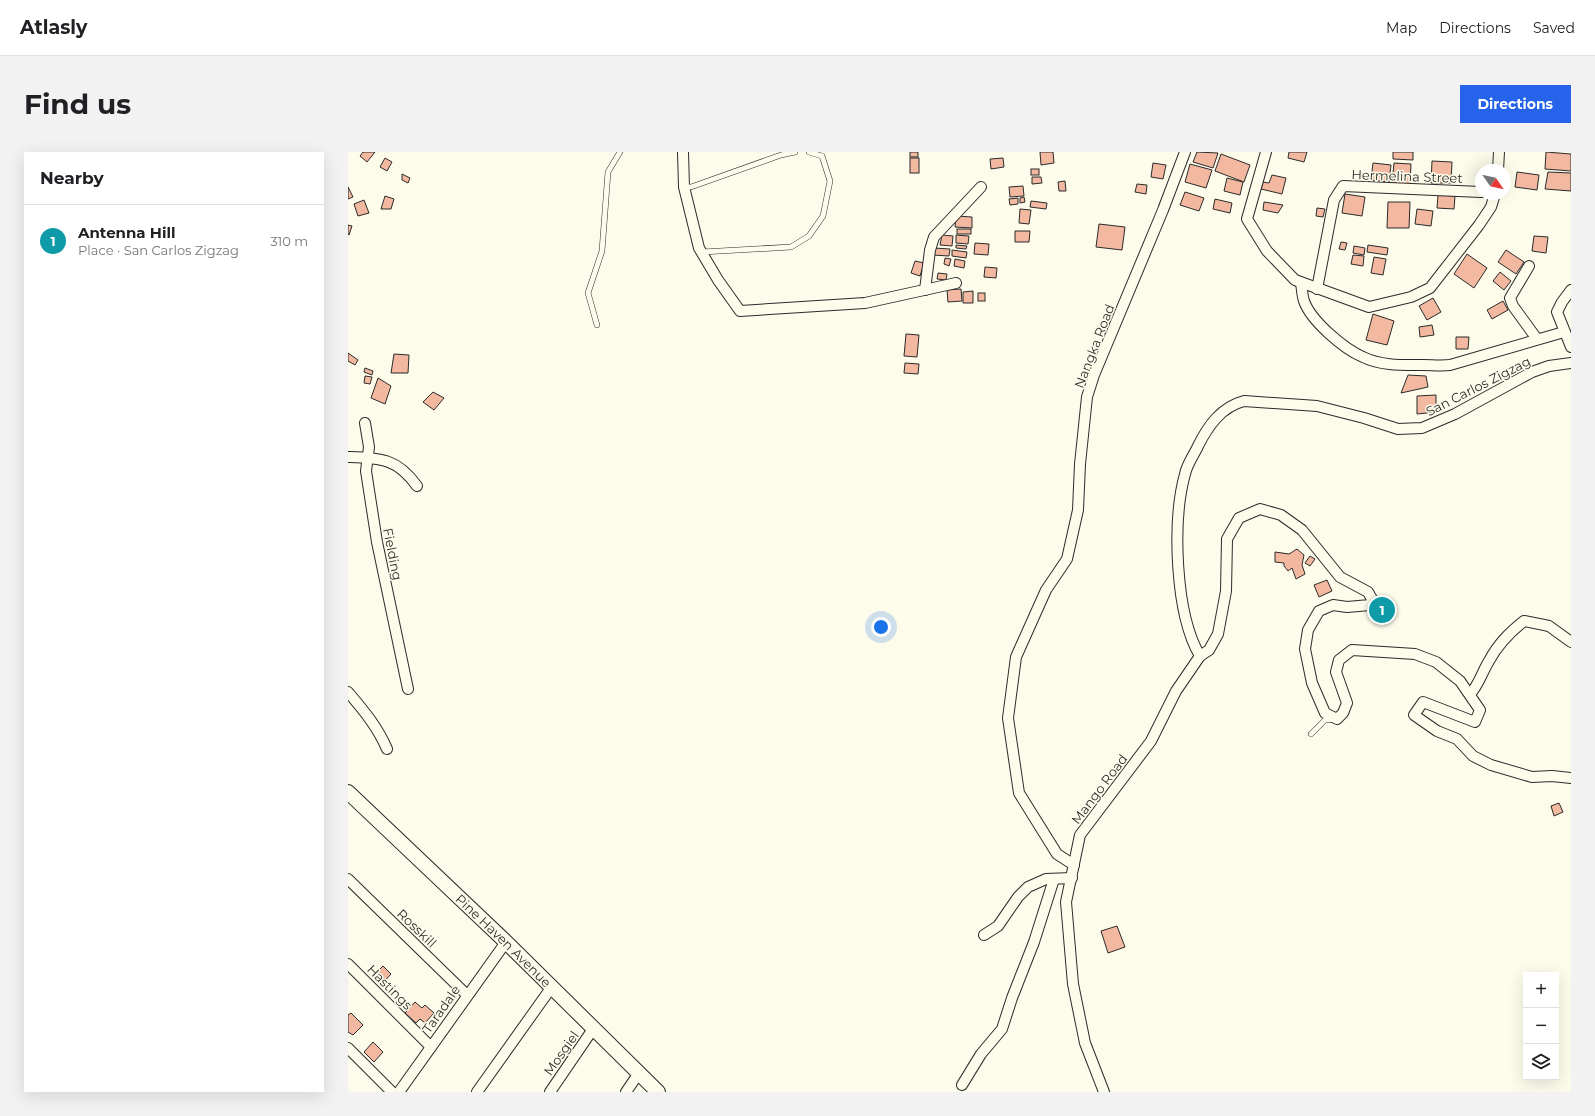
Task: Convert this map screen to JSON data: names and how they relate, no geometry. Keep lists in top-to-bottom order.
{
  "streets": {
    "street": [
      "Hermelina Street",
      "Nangka Road",
      "San Carlos Zigzag",
      "Fielding",
      "Mango Road",
      "Rosskill",
      "Pine Haven Avenue",
      "Hastings",
      "Taradale",
      "Mosgiel"
    ]
  },
  "crossings": [
    ["Nangka Road", "Mango Road"],
    ["San Carlos Zigzag", "Mango Road"],
    ["Rosskill", "Taradale"],
    ["Pine Haven Avenue", "Taradale"],
    ["Pine Haven Avenue", "Mosgiel"],
    ["Hastings", "Taradale"]
  ],
  "north": "bottom right",
  "page": {
    "header": "Atlasly",
    "nav": ["Map", "Directions", "Saved"],
    "buttons": "Directions",
    "title": "Find us",
    "heading": "Nearby",
    "list": [
      {
        "mark": "1",
        "name": "Antenna Hill",
        "note": "Place · San Carlos Zigzag",
        "value": "310 m"
      }
    ],
    "pins": "1",
    "map_buttons": ["+", "−"]
  }
}
